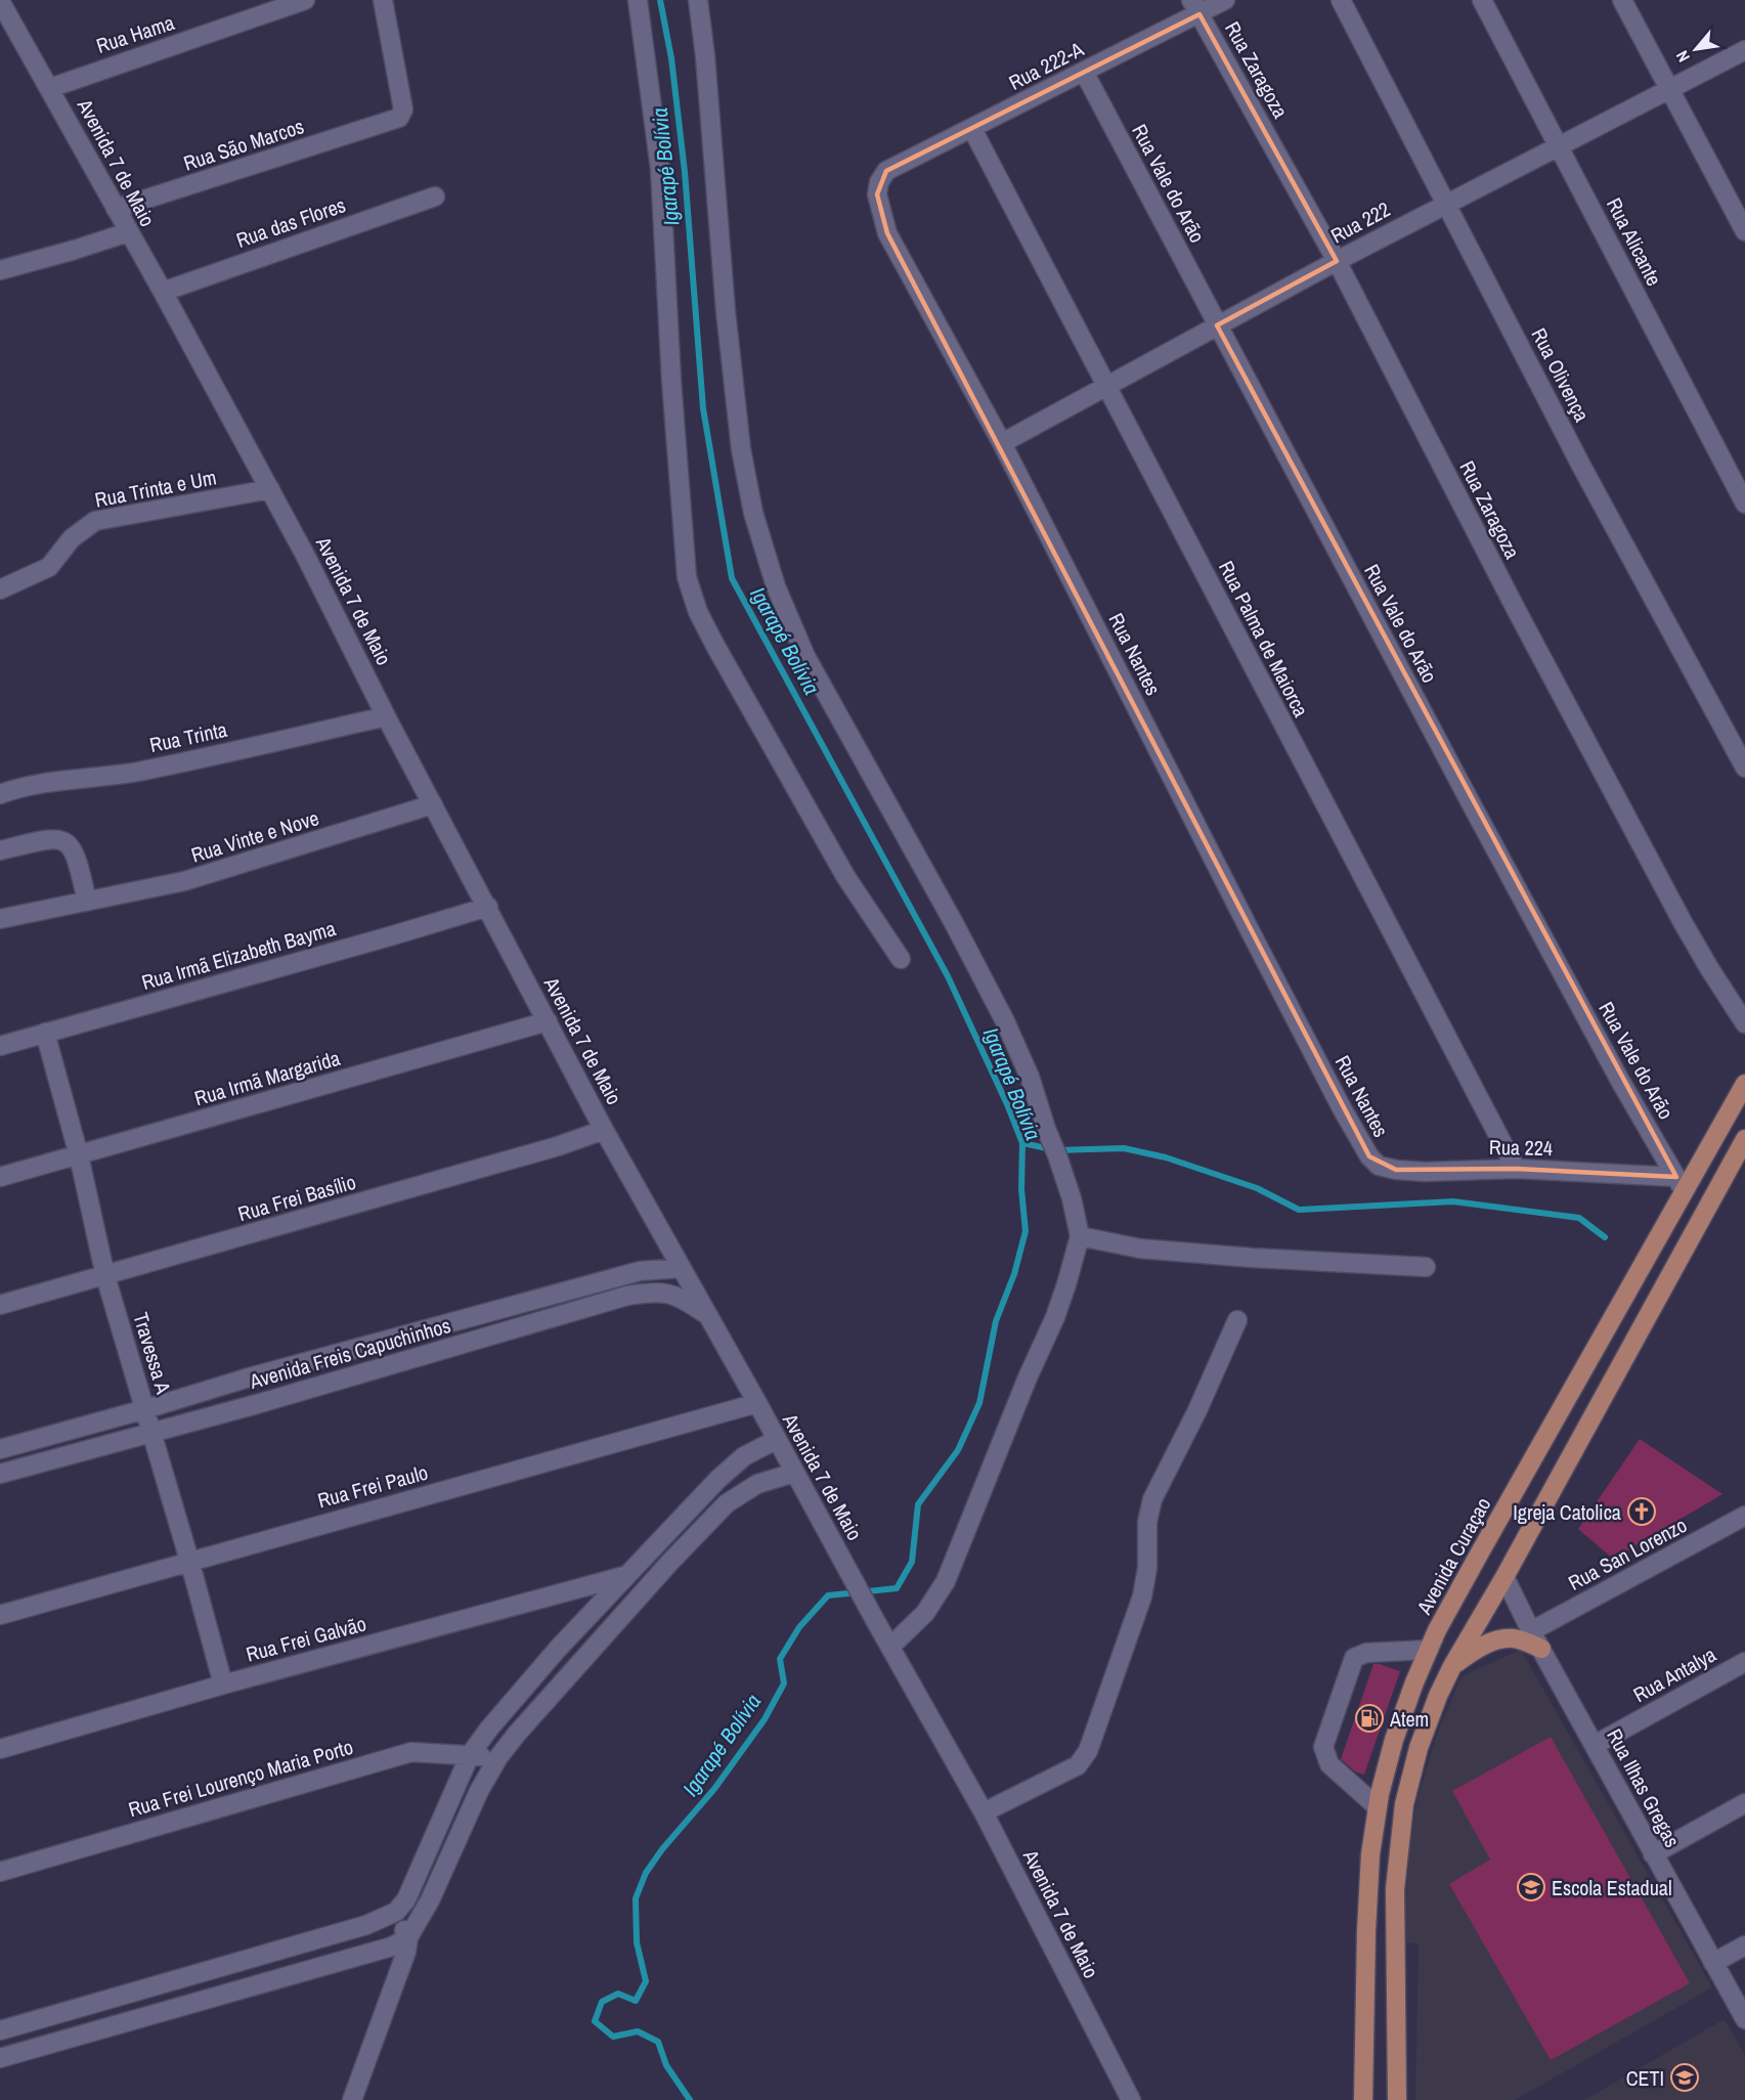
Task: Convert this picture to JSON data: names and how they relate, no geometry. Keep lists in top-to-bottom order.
{
  "streets": {
    "main road": ["Avenida Curaçao"],
    "street": [
      "Rua Hama",
      "Rua 222-A",
      "Rua Zaragoza",
      "Rua São Marcos",
      "Avenida 7 de Maio",
      "Rua Vale do Arão",
      "Rua das Flores",
      "Rua 222",
      "Rua Alicante",
      "Rua Olivença",
      "Rua Trinta e Um",
      "Rua Palma de Maiorca",
      "Rua Nantes",
      "Rua Trinta",
      "Rua Vinte e Nove",
      "Rua Irmã Elizabeth Bayma",
      "Rua Irmã Margarida",
      "Rua 224",
      "Rua Frei Basílio",
      "Travessa A",
      "Avenida Freis Capuchinhos",
      "Rua Frei Paulo",
      "Rua San Lorenzo",
      "Rua Frei Galvão",
      "Rua Antalya",
      "Rua Frei Lourenço Maria Porto",
      "Rua Ilhas Gregas"
    ]
  },
  "crossings": [
    ["Rua Hama", "Avenida 7 de Maio"],
    ["Rua 222-A", "Rua Zaragoza"],
    ["Rua 222-A", "Rua Vale do Arão"],
    ["Rua 222-A", "Rua Palma de Maiorca"],
    ["Rua 222-A", "Rua Nantes"],
    ["Rua Zaragoza", "Rua 222"],
    ["Rua São Marcos", "Avenida 7 de Maio"],
    ["Avenida 7 de Maio", "Rua das Flores"],
    ["Avenida 7 de Maio", "Rua Trinta e Um"],
    ["Avenida 7 de Maio", "Rua Trinta"],
    ["Avenida 7 de Maio", "Rua Vinte e Nove"],
    ["Avenida 7 de Maio", "Rua Irmã Elizabeth Bayma"],
    ["Avenida 7 de Maio", "Rua Irmã Margarida"],
    ["Avenida 7 de Maio", "Rua Frei Basílio"],
    ["Avenida 7 de Maio", "Avenida Freis Capuchinhos"],
    ["Avenida 7 de Maio", "Rua Frei Paulo"],
    ["Rua Vale do Arão", "Rua 222"],
    ["Rua Vale do Arão", "Rua 224"],
    ["Rua Vale do Arão", "Avenida Curaçao"],
    ["Rua 222", "Rua Alicante"],
    ["Rua 222", "Rua Olivença"],
    ["Rua 222", "Rua Palma de Maiorca"],
    ["Rua 222", "Rua Nantes"],
    ["Rua Palma de Maiorca", "Rua 224"],
    ["Rua Nantes", "Rua 224"],
    ["Rua Irmã Elizabeth Bayma", "Travessa A"],
    ["Rua Irmã Margarida", "Travessa A"],
    ["Rua 224", "Avenida Curaçao"],
    ["Rua Frei Basílio", "Travessa A"],
    ["Travessa A", "Avenida Freis Capuchinhos"],
    ["Travessa A", "Rua Frei Paulo"],
    ["Travessa A", "Rua Frei Galvão"],
    ["Rua San Lorenzo", "Rua Ilhas Gregas"],
    ["Rua Antalya", "Rua Ilhas Gregas"]
  ],
  "water": ["Igarapé Bolívia"],
  "places": {
    "church": ["Igreja Catolica"],
    "fuel station": ["Atem"],
    "school or university": ["Escola Estadual", "CETI"]
  },
  "north": "bottom left"
}
